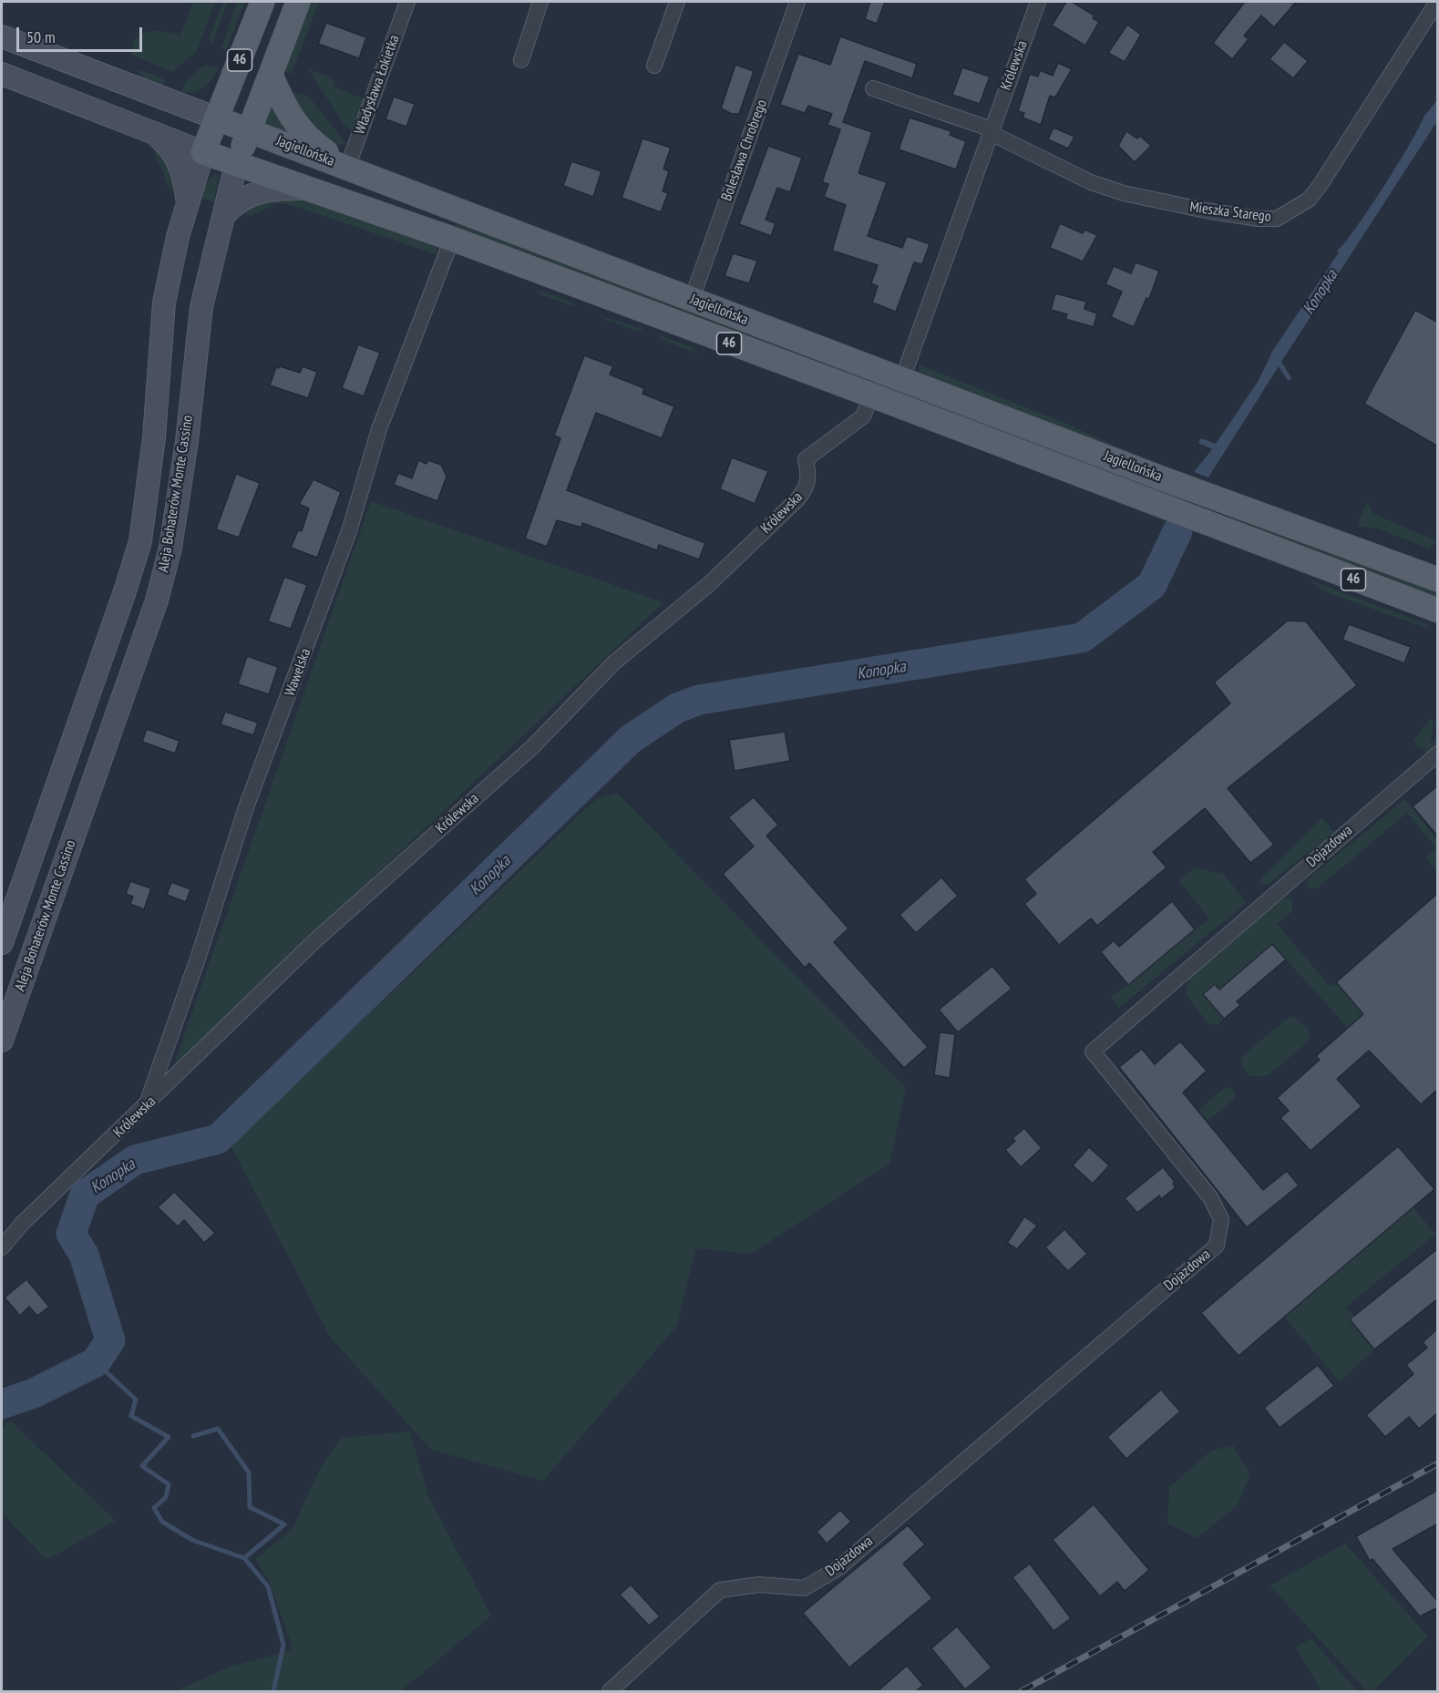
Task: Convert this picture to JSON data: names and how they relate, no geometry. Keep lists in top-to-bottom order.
{
  "streets": {
    "main road": ["46", "Jagiellońska", "Aleja Bohaterów Monte Cassino"],
    "street": [
      "Królewska",
      "Władysława Łokietka",
      "Bolesława Chrobrego",
      "Mieszka Starego",
      "Wawelska",
      "Dojazdowa"
    ]
  },
  "crossings": [
    ["Królewska", "Jagiellońska"],
    ["Królewska", "Mieszka Starego"],
    ["Królewska", "Wawelska"],
    ["Władysława Łokietka", "Jagiellońska"],
    ["Bolesława Chrobrego", "Jagiellońska"],
    ["Jagiellońska", "Aleja Bohaterów Monte Cassino"],
    ["Jagiellońska", "Wawelska"]
  ],
  "water": ["Konopka"],
  "scale_bar": "50 m"
}
